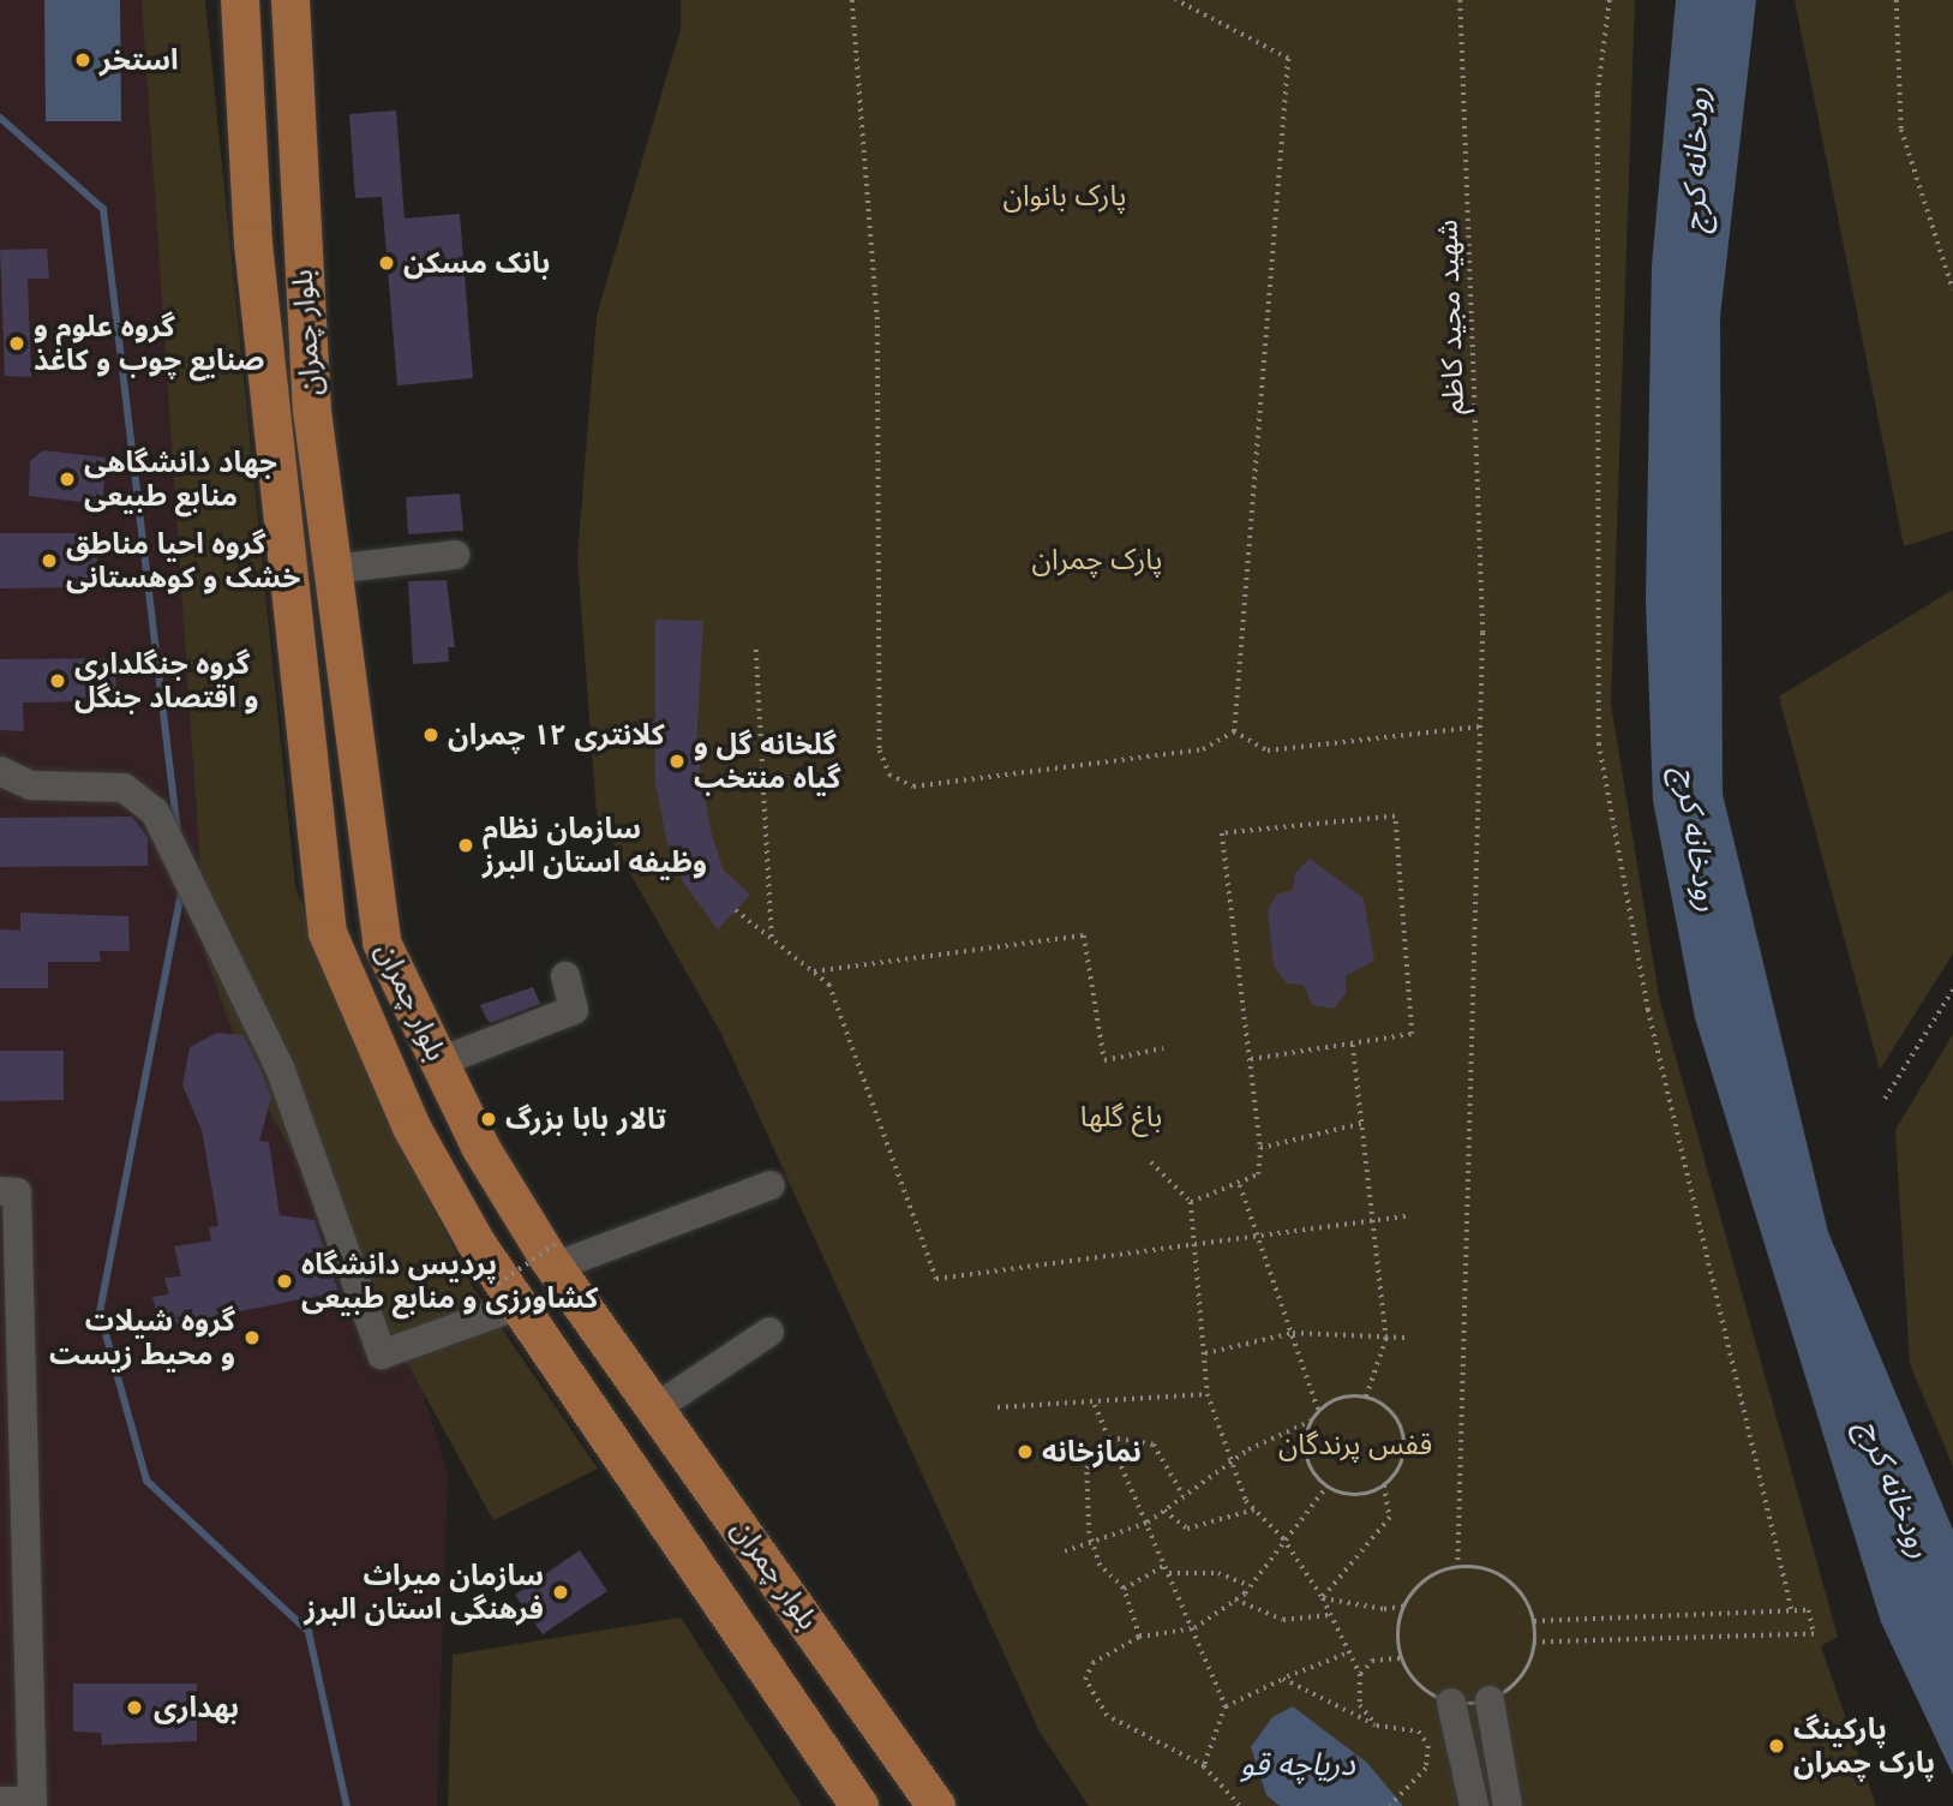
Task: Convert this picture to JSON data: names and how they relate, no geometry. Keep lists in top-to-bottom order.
{
  "streets": {
    "main road": ["بلوار چمران"],
    "path": ["شهید مجید کاظم"]
  },
  "water": ["رودخانه کرج", "دریاچه قو"],
  "parks": [
    "پارک بانوان",
    "پارک چمران",
    "باغ گلها",
    "قفس پرندگان"
  ],
  "places": [
    "استخر",
    "بانک مسکن",
    "گروه علوم و صنایع چوب و کاغذ",
    "جهاد دانشگاهی منابع طبیعی",
    "گروه احیا مناطق خشک و کوهستانی",
    "گروه جنگلداری و اقتصاد جنگل",
    "کلانتری ۱۲ چمران",
    "گلخانه گل و گیاه منتخب",
    "سازمان نظام وظیفه استان البرز",
    "تالار بابا بزرگ",
    "پردیس دانشگاه کشاورزی و منابع طبیعی",
    "گروه شیلات و محیط زیست",
    "نمازخانه",
    "سازمان میراث فرهنگی استان البرز",
    "بهداری",
    "پارکینگ پارک چمران"
  ]
}
